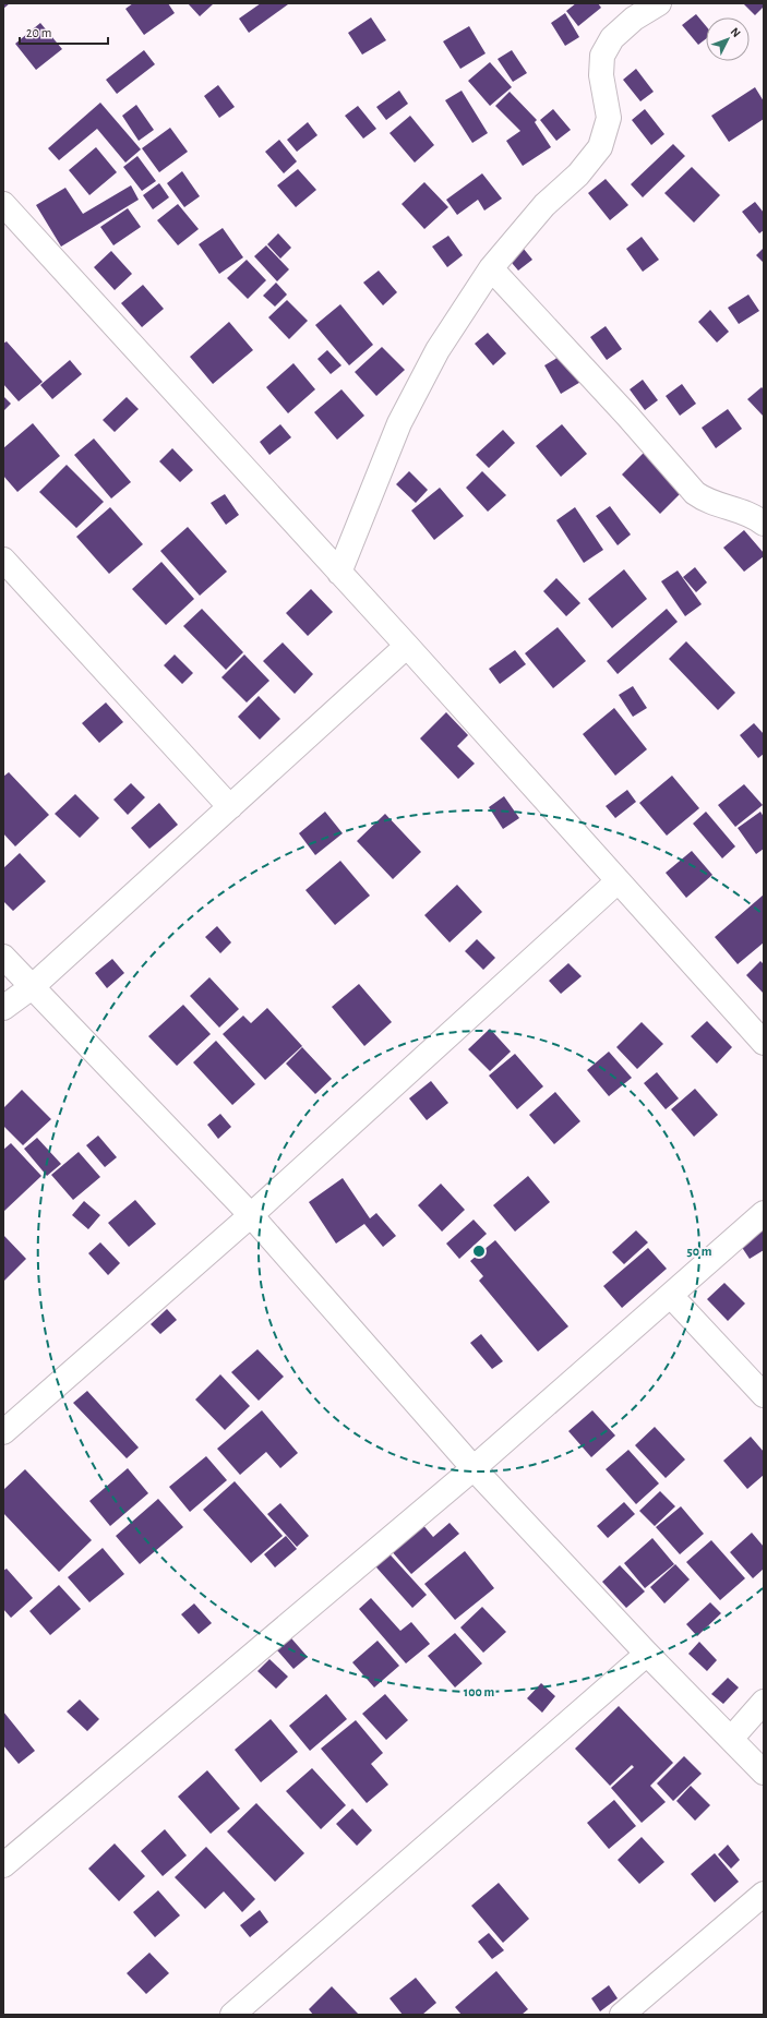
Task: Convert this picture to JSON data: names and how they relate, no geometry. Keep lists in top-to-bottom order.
{
  "scale_bar": "20 m",
  "north": "top right",
  "rings": ["50 m", "100 m"]
}
